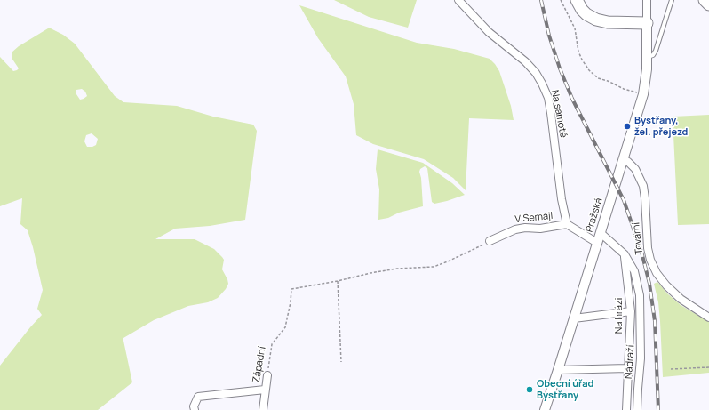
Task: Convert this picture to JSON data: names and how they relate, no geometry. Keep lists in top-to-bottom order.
{
  "streets": {
    "street": [
      "Na samotě",
      "Pražská",
      "V Semaji",
      "Tovární",
      "Na hrázi",
      "Nádraží",
      "Západní"
    ]
  },
  "crossings": [
    ["Na samotě", "V Semaji"],
    ["Pražská", "V Semaji"],
    ["Pražská", "Tovární"],
    ["Na hrázi", "Nádraží"]
  ],
  "places": ["Bystřany, žel. přejezd", "Obecní úřad Bystřany"]
}
